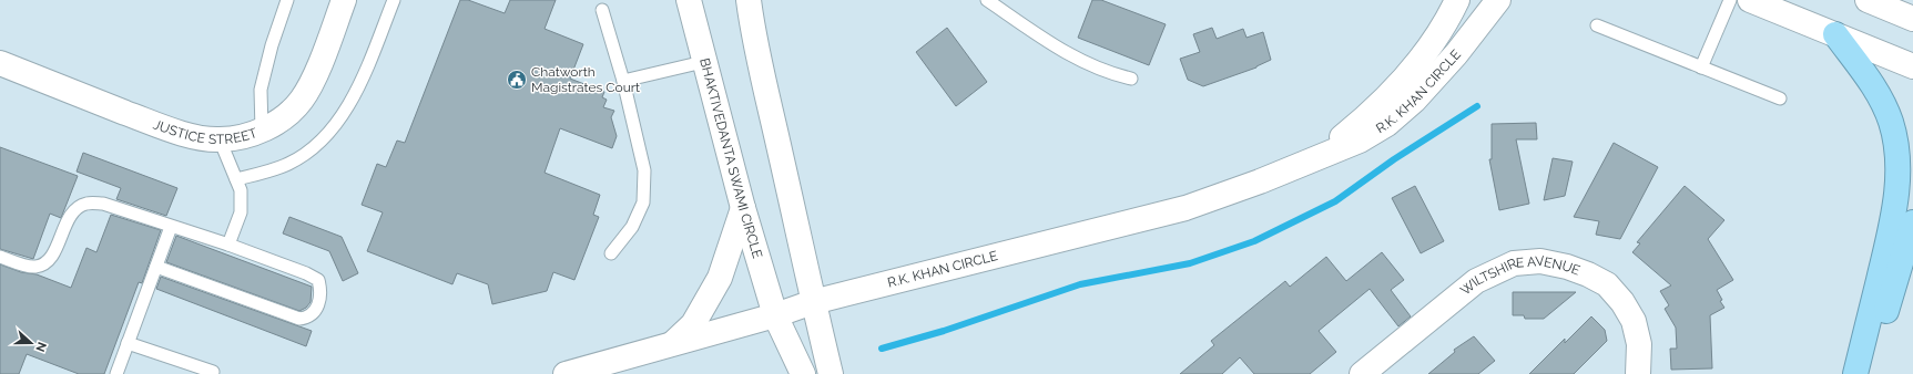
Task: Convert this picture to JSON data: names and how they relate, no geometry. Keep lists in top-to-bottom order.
{
  "streets": {
    "street": [
      "R.K. KHAN CIRCLE",
      "JUSTICE STREET",
      "BHAKTIVEDANTA SWAMI CIRCLE",
      "WILTSHIRE AVENUE"
    ]
  },
  "crossings": [
    ["R.K. KHAN CIRCLE", "BHAKTIVEDANTA SWAMI CIRCLE"]
  ],
  "places": {
    "public building": ["Chatworth Magistrates Court"]
  },
  "north": "right"
}
